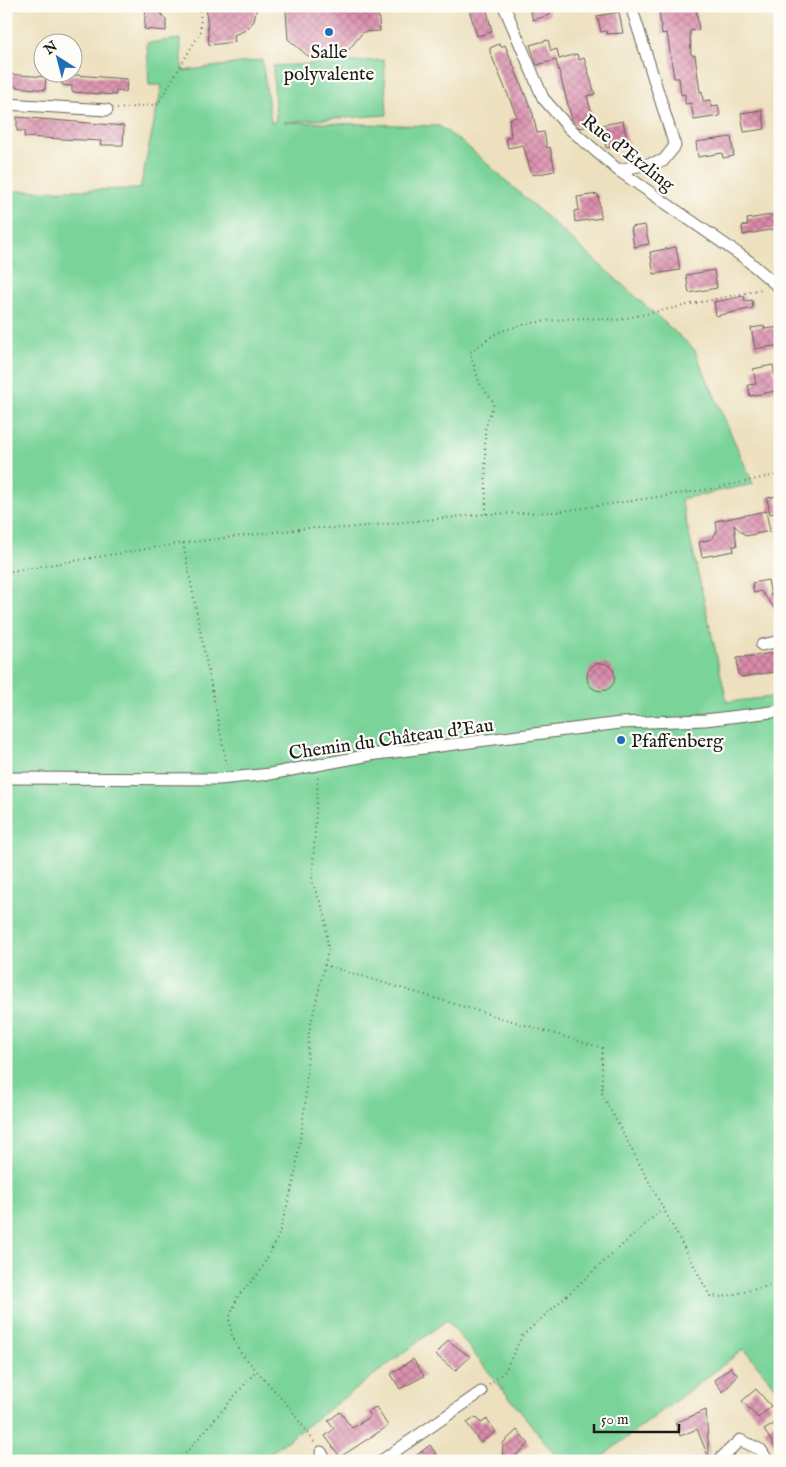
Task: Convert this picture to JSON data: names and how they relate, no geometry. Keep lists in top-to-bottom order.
{
  "streets": {
    "street": ["Rue d'Etzling", "Chemin du Château d'Eau"]
  },
  "places": ["Salle polyvalente", "Pfaffenberg"],
  "scale_bar": "50 m",
  "north": "top left"
}
